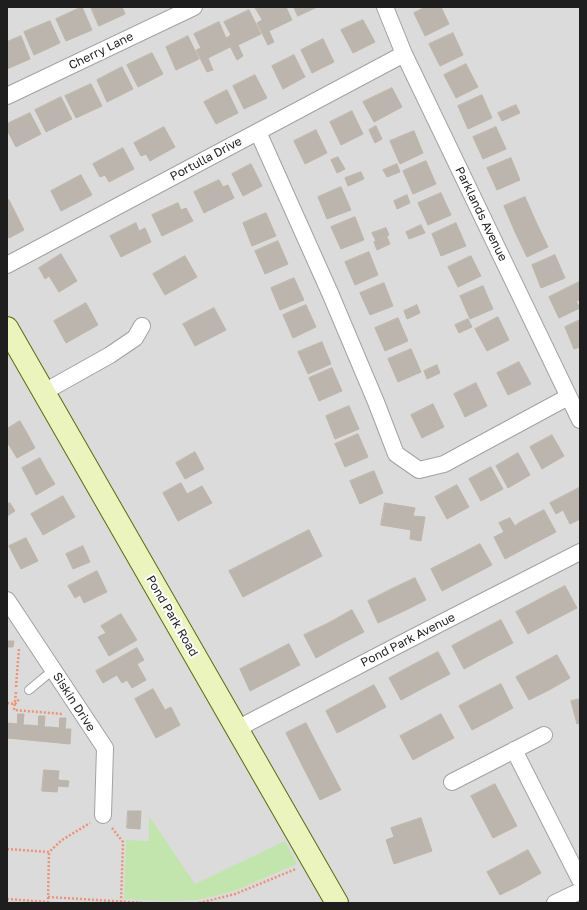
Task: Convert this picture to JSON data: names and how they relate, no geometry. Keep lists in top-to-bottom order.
{
  "streets": {
    "main road": ["Pond Park Road"],
    "street": [
      "Cherry Lane",
      "Portulla Drive",
      "Parklands Avenue",
      "Pond Park Avenue",
      "Siskin Drive"
    ]
  },
  "crossings": [
    ["Portulla Drive", "Parklands Avenue"],
    ["Pond Park Road", "Pond Park Avenue"]
  ]
}
